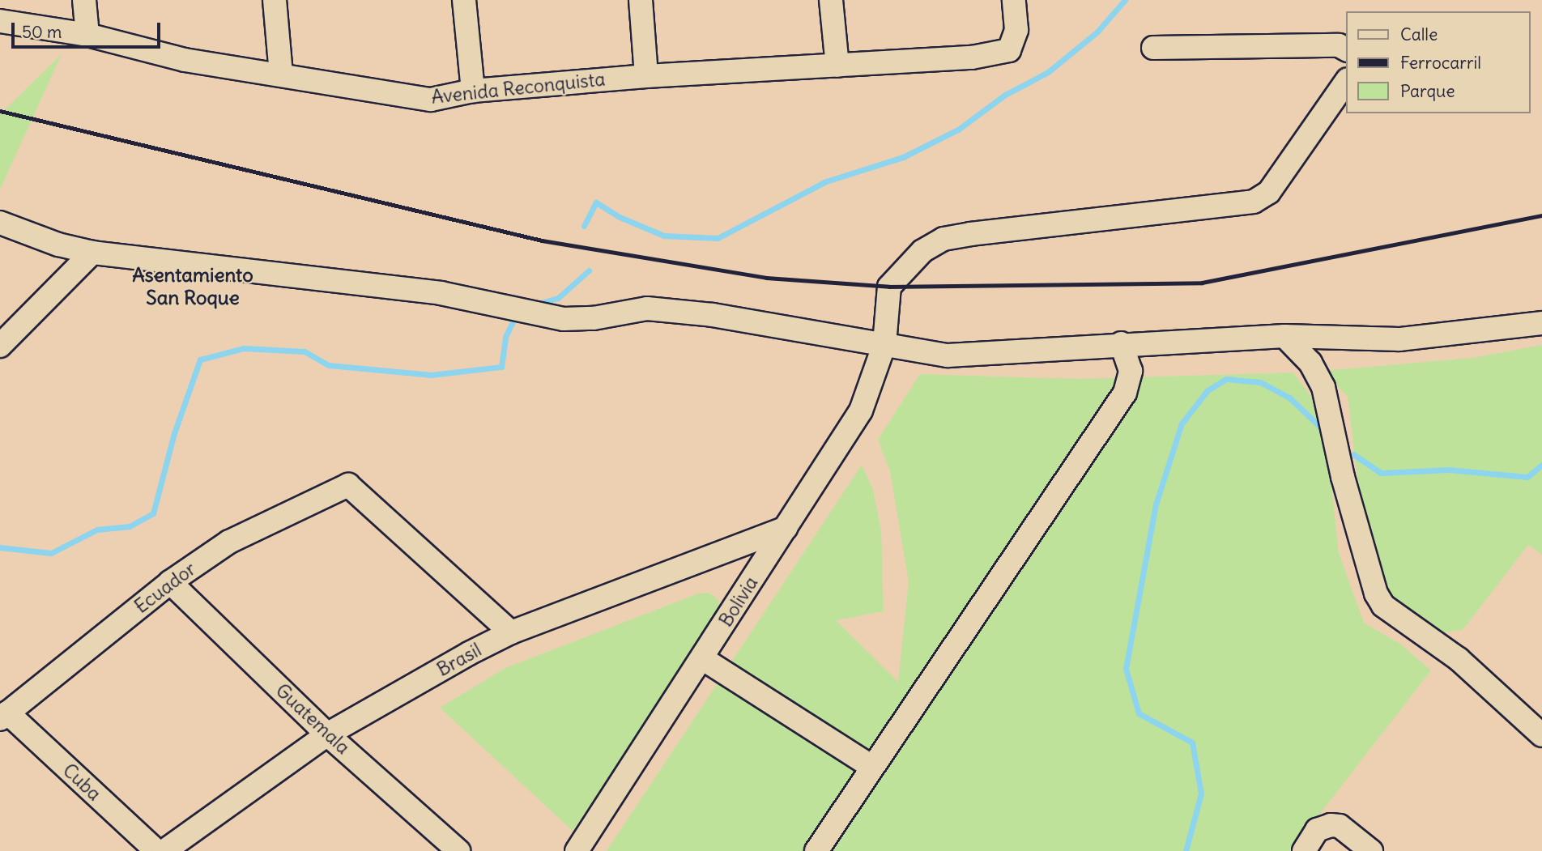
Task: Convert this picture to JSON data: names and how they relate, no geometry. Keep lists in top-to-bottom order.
{
  "streets": {
    "street": [
      "Avenida Reconquista",
      "Ecuador",
      "Bolivia",
      "Brasil",
      "Guatemala",
      "Cuba"
    ]
  },
  "crossings": [
    ["Ecuador", "Brasil"],
    ["Ecuador", "Guatemala"],
    ["Ecuador", "Cuba"],
    ["Bolivia", "Brasil"],
    ["Brasil", "Guatemala"]
  ],
  "districts": ["Asentamiento San Roque"],
  "legend": ["Calle", "Ferrocarril", "Parque"],
  "scale_bar": "50 m"
}
